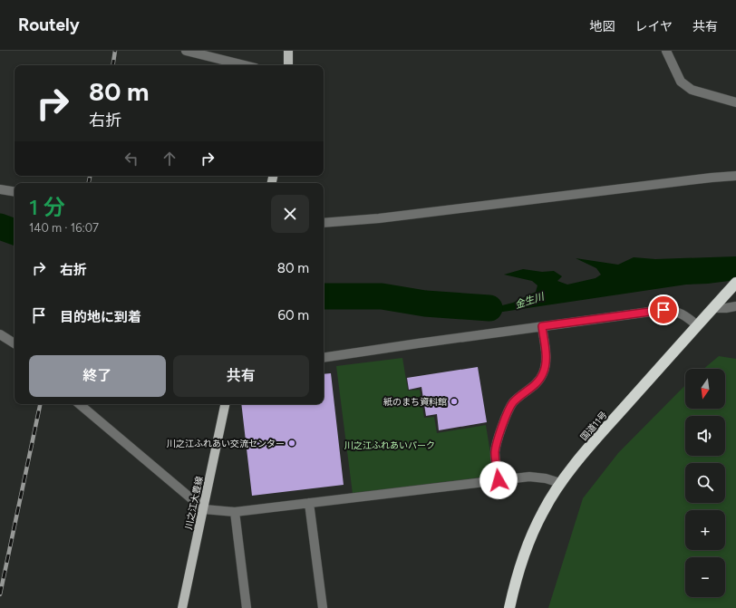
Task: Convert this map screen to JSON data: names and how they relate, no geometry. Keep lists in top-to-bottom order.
{
  "streets": {
    "highway": ["国道11号"],
    "main road": ["川之江大豊線"]
  },
  "water": ["金生川"],
  "parks": ["川之江ふれあいパーク"],
  "places": ["紙のまち資料館", "川之江ふれあい交流センター"],
  "north": "bottom",
  "page": {
    "header": "Routely",
    "nav": ["地図", "レイヤ", "共有"],
    "turn": ["80 m", "右折"],
    "heading": ["1 分", "140 m · 16:07"],
    "list": [
      {
        "name": "右折",
        "value": "80 m"
      },
      {
        "name": "目的地に到着",
        "value": "60 m"
      }
    ],
    "buttons": ["終了", "共有"],
    "map_buttons": ["+", "−"]
  }
}
